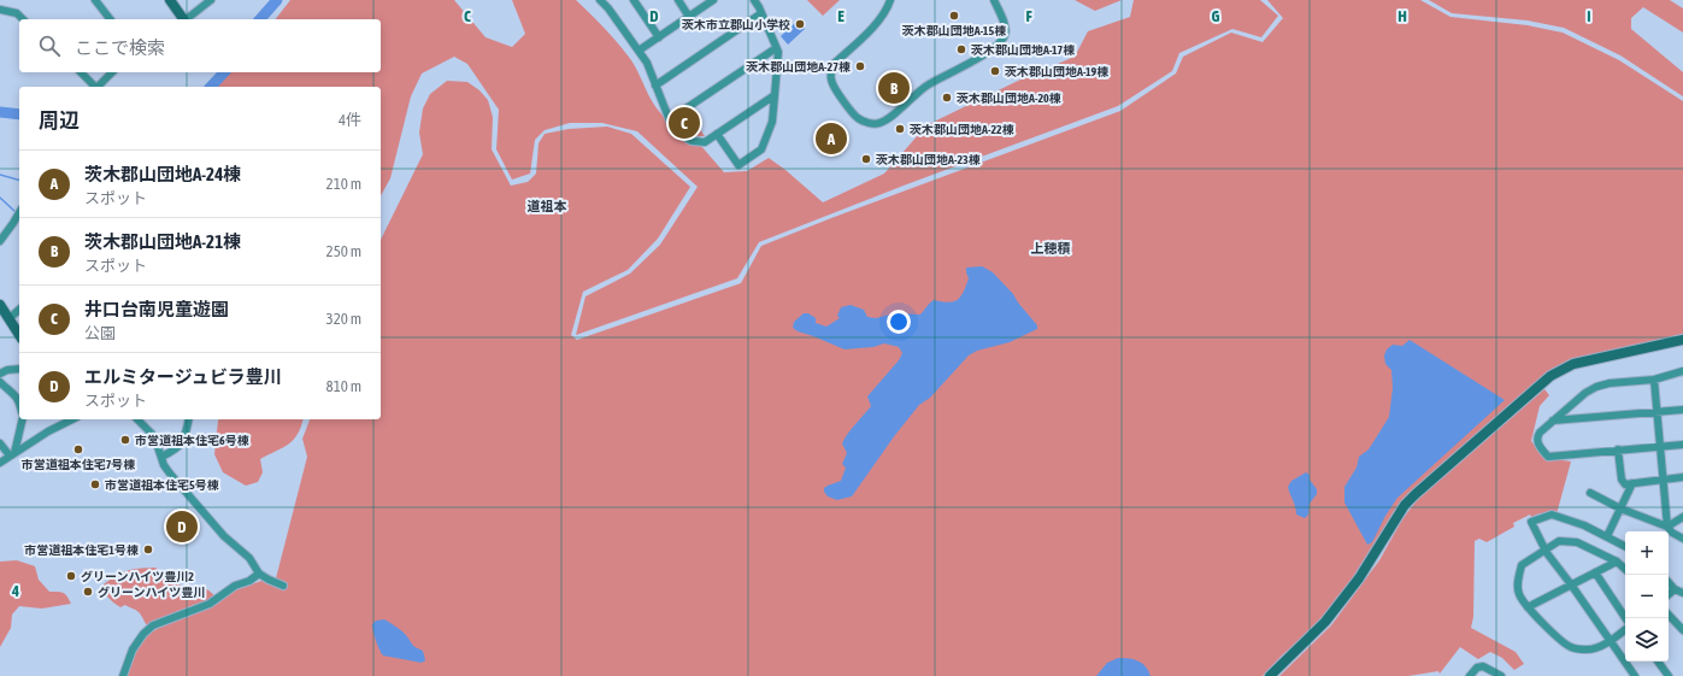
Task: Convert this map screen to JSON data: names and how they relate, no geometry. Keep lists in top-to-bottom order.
{
  "districts": ["道祖本", "上穂積"],
  "places": [
    "茨木郡山団地A-15棟",
    "茨木市立郡山小学校",
    "茨木郡山団地A-17棟",
    "茨木郡山団地A-27棟",
    "茨木郡山団地A-19棟",
    "茨木郡山団地A-20棟",
    "茨木郡山団地A-22棟",
    "茨木郡山団地A-23棟",
    "市営道祖本住宅6号棟",
    "市営道祖本住宅7号棟",
    "市営道祖本住宅5号棟",
    "市営道祖本住宅1号棟",
    "グリーンハイツ豊川2",
    "グリーンハイツ豊川"
  ],
  "page": {
    "search": "ここで検索",
    "pins": [
      "B",
      "C",
      "A",
      "D"
    ],
    "heading": ["周辺", "4件"],
    "list": [
      {
        "mark": "A",
        "name": "茨木郡山団地A-24棟",
        "note": "スポット",
        "value": "210 m"
      },
      {
        "mark": "B",
        "name": "茨木郡山団地A-21棟",
        "note": "スポット",
        "value": "250 m"
      },
      {
        "mark": "C",
        "name": "井口台南児童遊園",
        "note": "公園",
        "value": "320 m"
      },
      {
        "mark": "D",
        "name": "エルミタージュビラ豊川",
        "note": "スポット",
        "value": "810 m"
      }
    ],
    "map_buttons": ["+", "−"]
  },
  "grid": {
    "columns": [
      "C",
      "D",
      "E",
      "F",
      "G",
      "H",
      "I"
    ],
    "rows": ["4"]
  }
}
